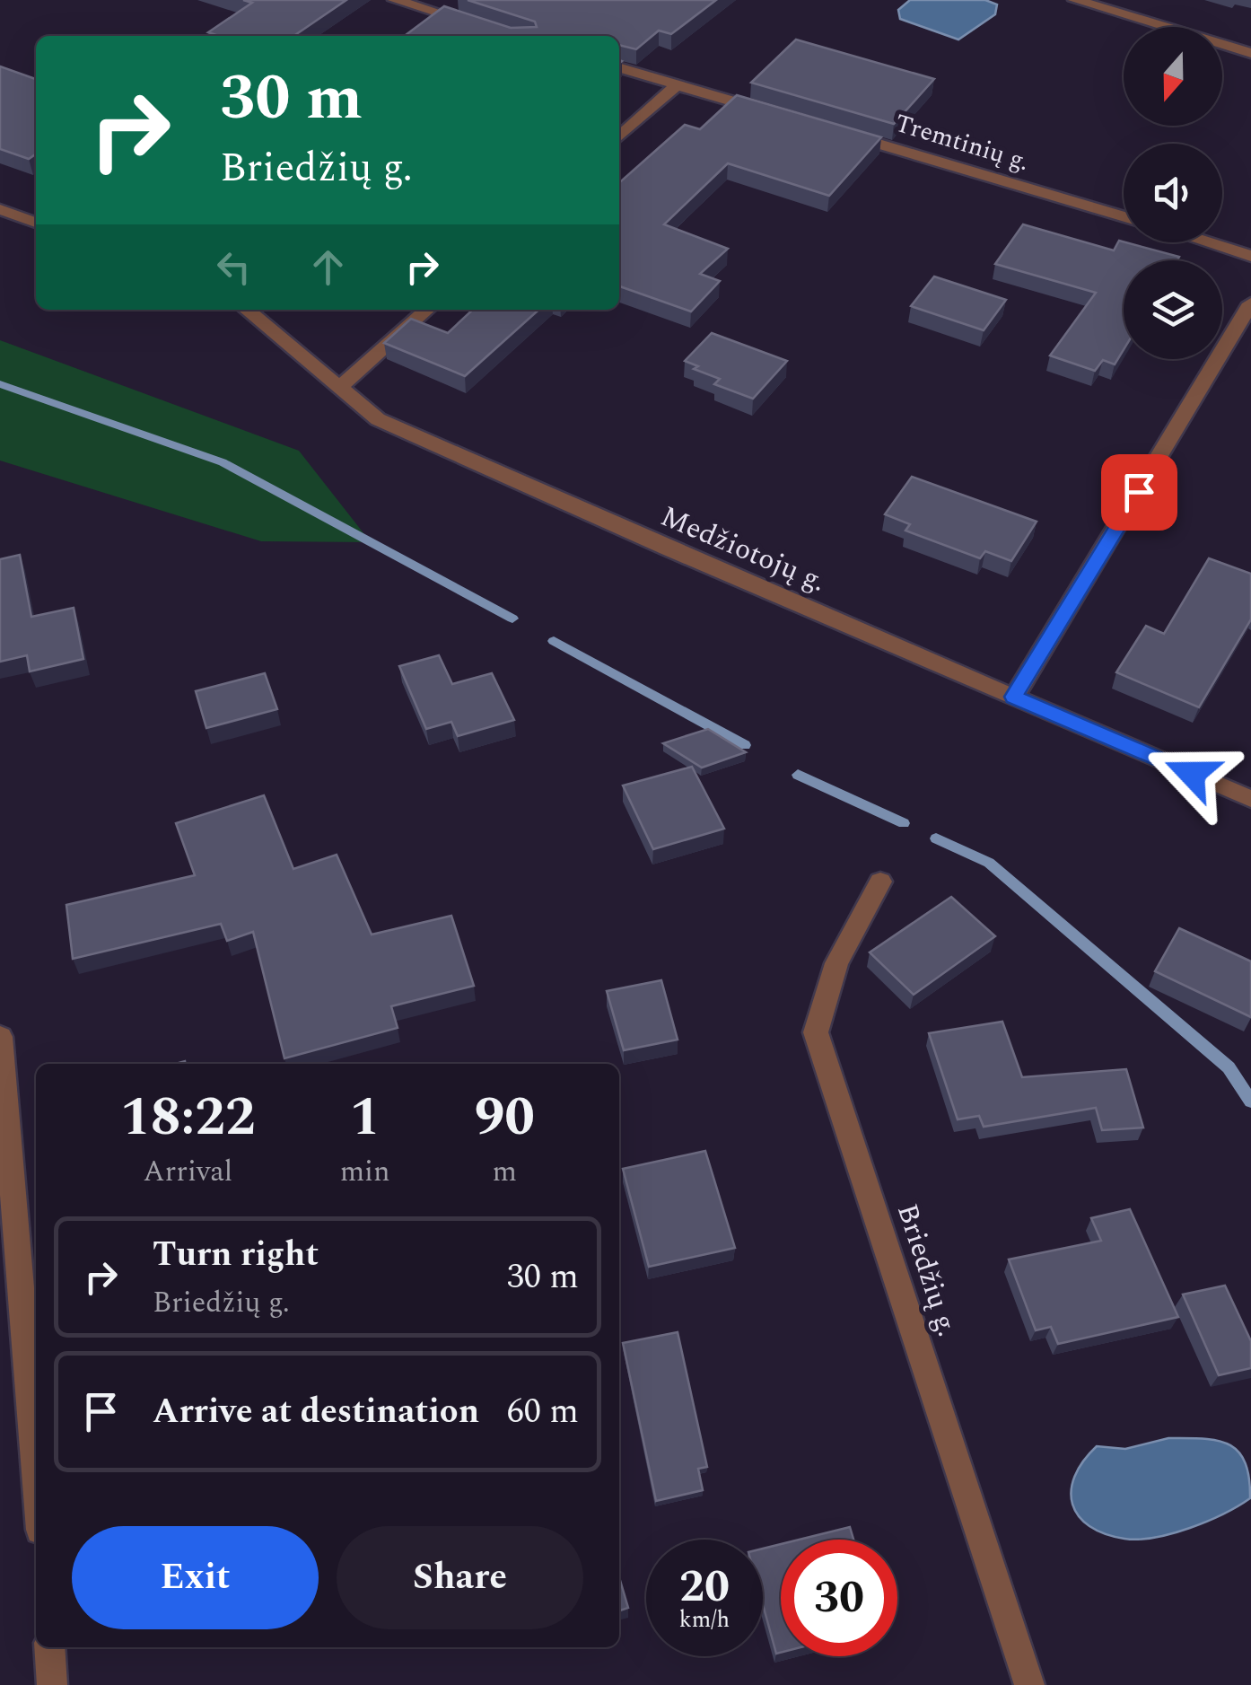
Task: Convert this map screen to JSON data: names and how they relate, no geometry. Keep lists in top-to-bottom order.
{
  "streets": {
    "street": ["Tremtinių g.", "Medžiotojų g.", "Briedžių g."]
  },
  "north": "bottom",
  "page": {
    "turn": ["30 m", "Briedžių g."],
    "eta": [
      "18:22",
      "Arrival",
      "1",
      "min",
      "90",
      "m"
    ],
    "list": [
      {
        "name": "Turn right",
        "note": "Briedžių g.",
        "value": "30 m"
      },
      {
        "name": "Arrive at destination",
        "value": "60 m"
      }
    ],
    "buttons": ["Exit", "Share"],
    "speed": "20 km/h",
    "limit": "30"
  }
}
